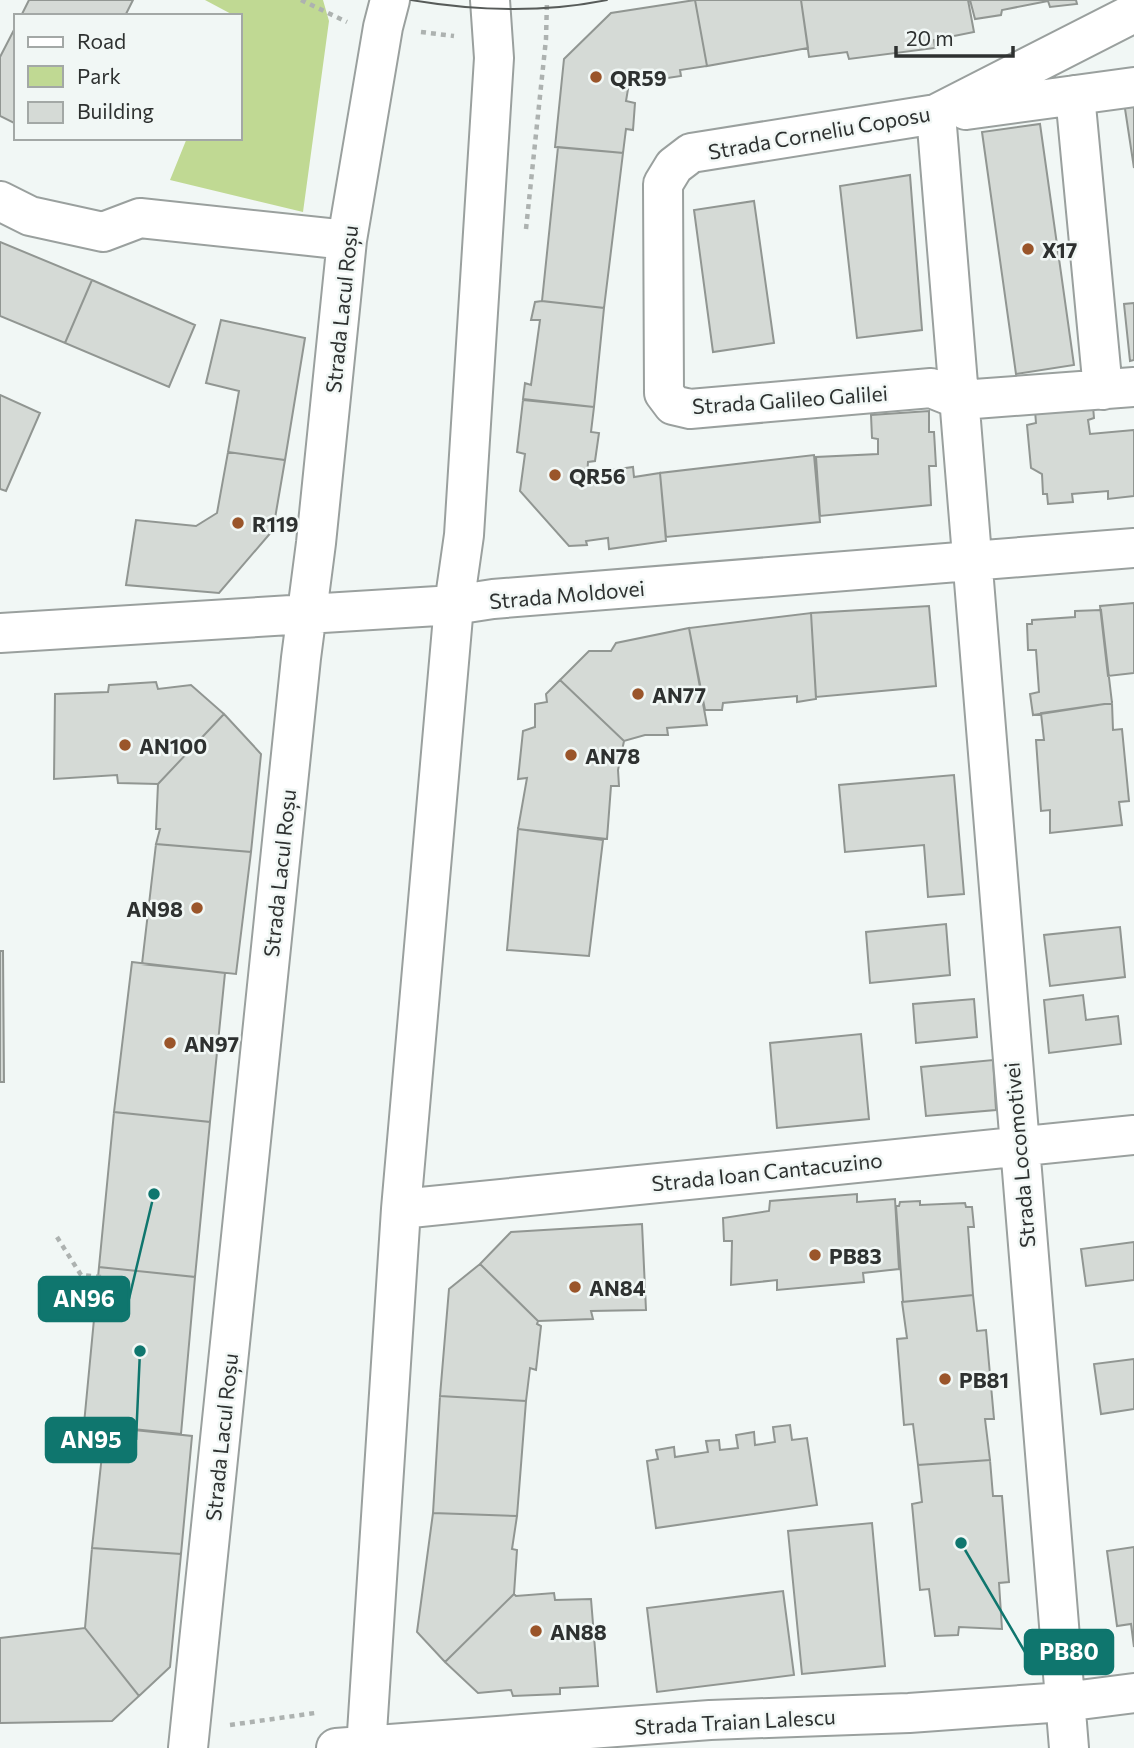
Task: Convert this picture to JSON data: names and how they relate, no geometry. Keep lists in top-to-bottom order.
{
  "streets": {
    "street": [
      "Strada Corneliu Coposu",
      "Strada Lacul Roșu",
      "Strada Galileo Galilei",
      "Strada Moldovei",
      "Strada Locomotivei",
      "Strada Ioan Cantacuzino",
      "Strada Traian Lalescu"
    ]
  },
  "crossings": [
    ["Strada Corneliu Coposu", "Strada Galileo Galilei"],
    ["Strada Lacul Roșu", "Strada Moldovei"],
    ["Strada Moldovei", "Strada Locomotivei"],
    ["Strada Locomotivei", "Strada Ioan Cantacuzino"],
    ["Strada Locomotivei", "Strada Traian Lalescu"]
  ],
  "places": [
    "QR59",
    "X17",
    "QR56",
    "R119",
    "AN77",
    "AN100",
    "AN78",
    "AN98",
    "AN97",
    "AN96",
    "PB83",
    "AN84",
    "AN95",
    "PB81",
    "PB80",
    "AN88"
  ],
  "legend": ["Road", "Park", "Building"],
  "scale_bar": "20 m"
}
